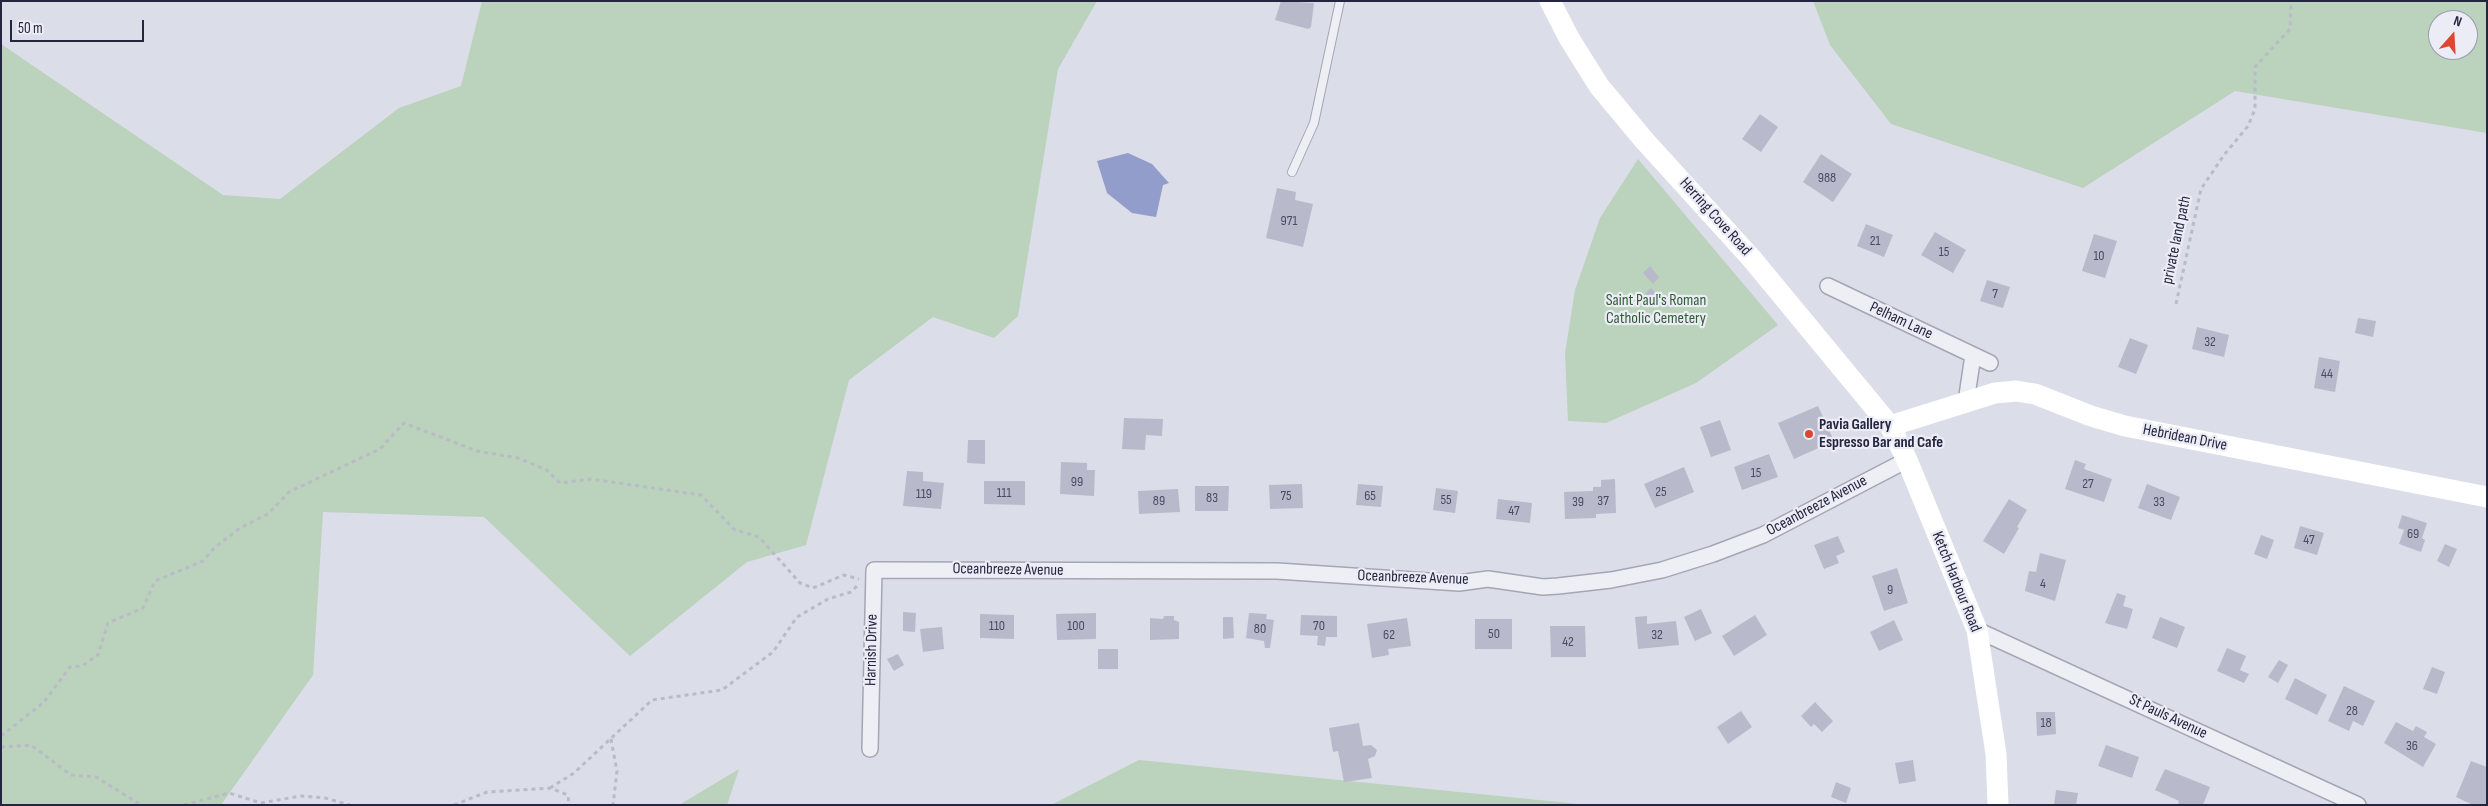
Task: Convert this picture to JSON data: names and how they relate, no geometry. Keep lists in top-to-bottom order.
{
  "streets": {
    "main road": ["Herring Cove Road", "Hebridean Drive", "Ketch Harbour Road"],
    "street": [
      "Pelham Lane",
      "Oceanbreeze Avenue",
      "Harnish Drive",
      "St Pauls Avenue"
    ],
    "path": ["private land path"]
  },
  "crossings": [
    ["Herring Cove Road", "Hebridean Drive"],
    ["Herring Cove Road", "Ketch Harbour Road"],
    ["Hebridean Drive", "Ketch Harbour Road"],
    ["Oceanbreeze Avenue", "Ketch Harbour Road"],
    ["Oceanbreeze Avenue", "Harnish Drive"],
    ["Ketch Harbour Road", "St Pauls Avenue"]
  ],
  "parks": ["Saint Paul's Roman Catholic Cemetery"],
  "places": ["Pavia Gallery Espresso Bar and Cafe"],
  "house_numbers": [
    "988",
    "971",
    "21",
    "15",
    "10",
    "7",
    "32",
    "44",
    "15",
    "99",
    "27",
    "25",
    "111",
    "119",
    "75",
    "65",
    "83",
    "55",
    "89",
    "37",
    "39",
    "33",
    "47",
    "69",
    "47",
    "4",
    "9",
    "110",
    "100",
    "70",
    "80",
    "50",
    "62",
    "32",
    "42",
    "28",
    "18",
    "36"
  ],
  "scale_bar": "50 m",
  "north": "top"
}
